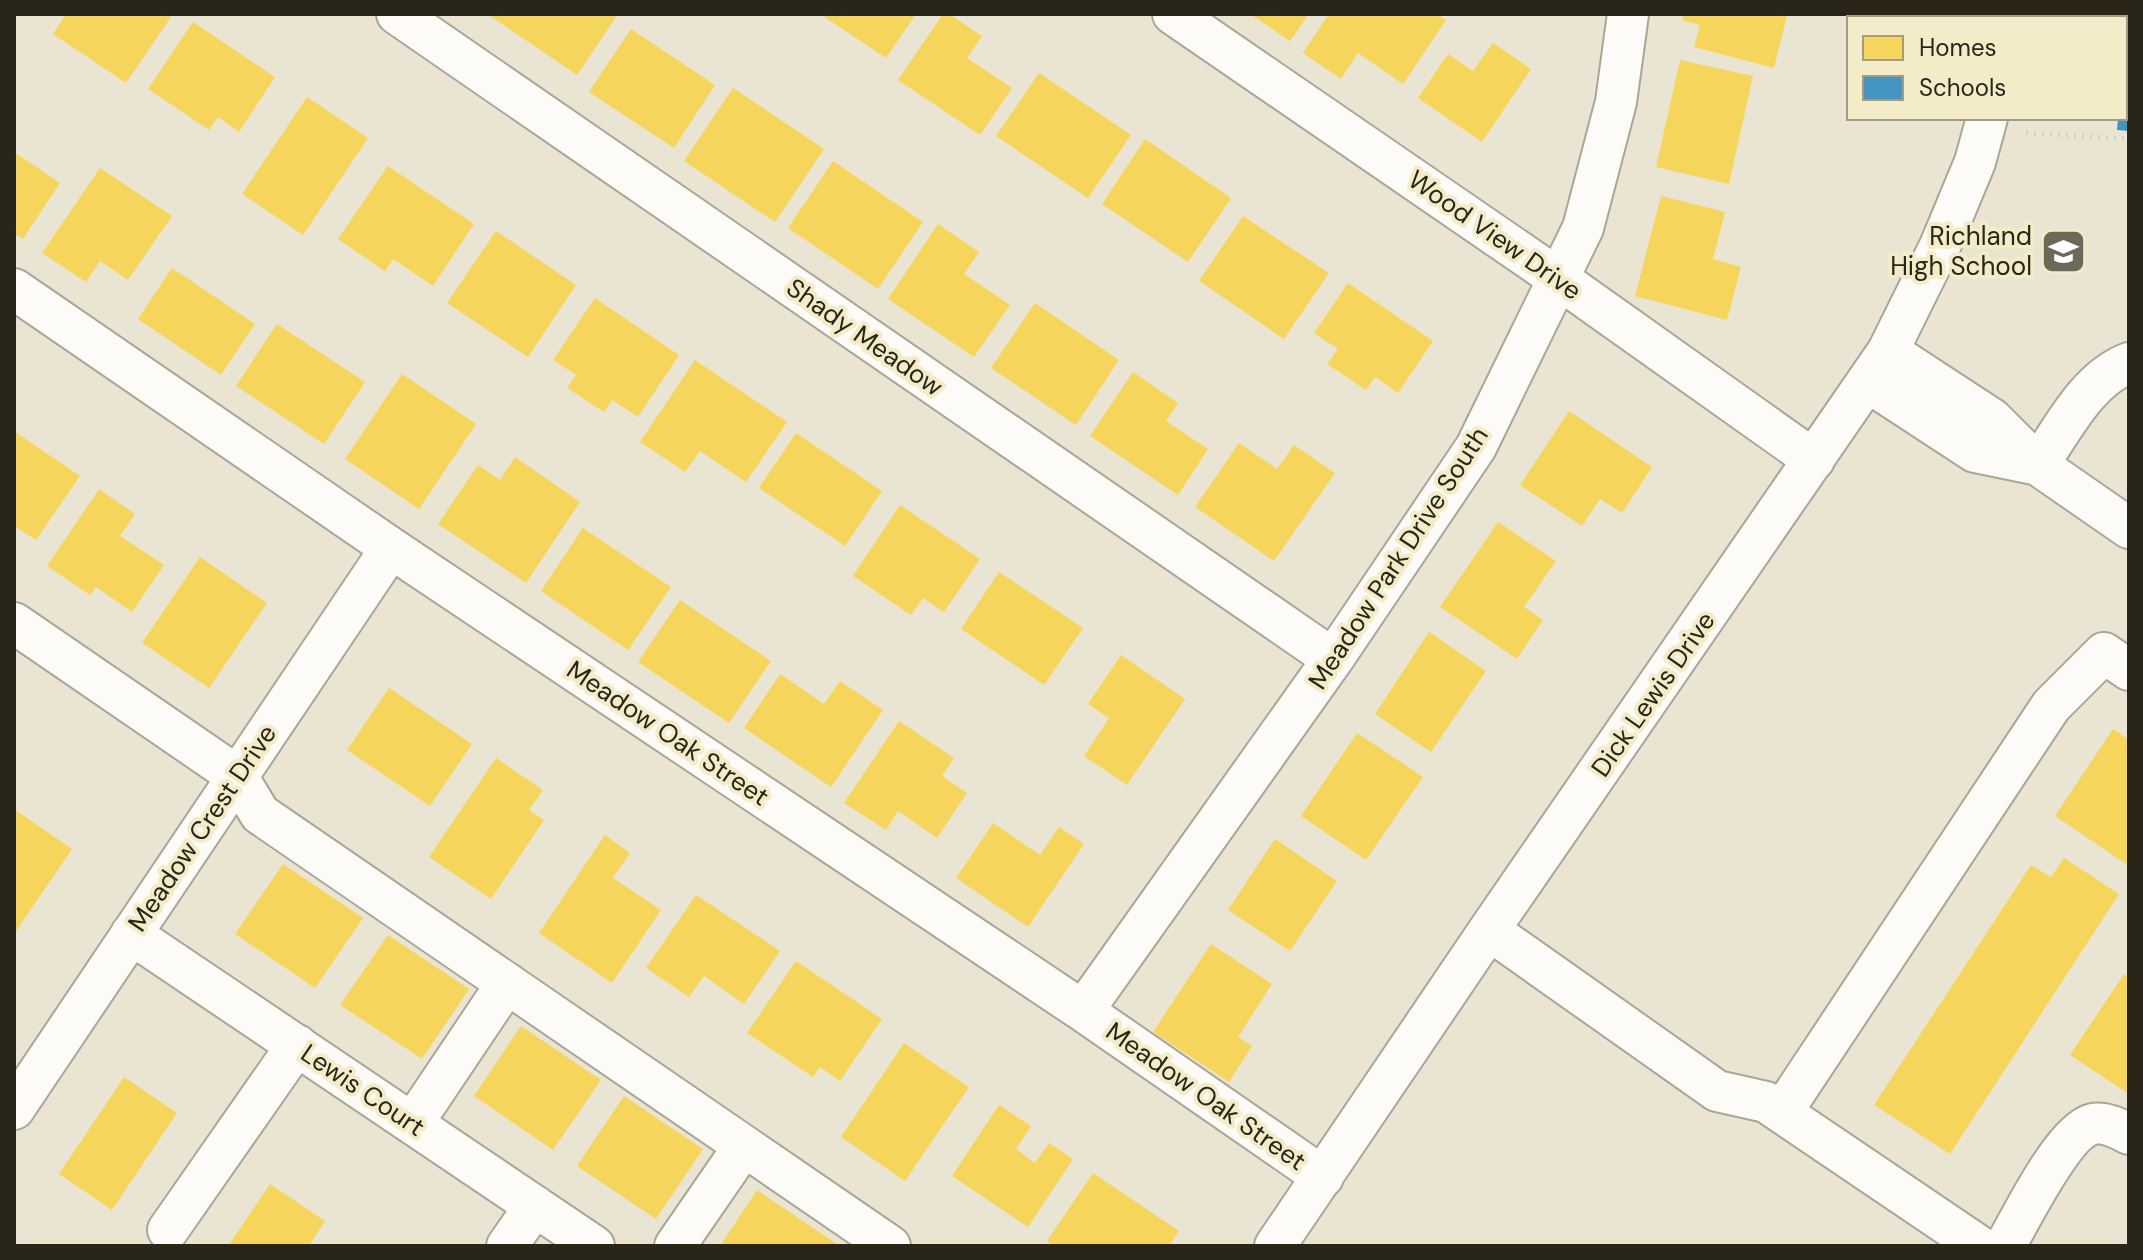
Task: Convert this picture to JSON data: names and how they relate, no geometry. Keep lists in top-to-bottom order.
{
  "streets": {
    "street": [
      "Wood View Drive",
      "Shady Meadow",
      "Meadow Park Drive South",
      "Dick Lewis Drive",
      "Meadow Oak Street",
      "Meadow Crest Drive",
      "Lewis Court"
    ]
  },
  "crossings": [
    ["Wood View Drive", "Meadow Park Drive South"],
    ["Wood View Drive", "Dick Lewis Drive"],
    ["Shady Meadow", "Meadow Park Drive South"],
    ["Meadow Park Drive South", "Meadow Oak Street"],
    ["Dick Lewis Drive", "Meadow Oak Street"],
    ["Meadow Oak Street", "Meadow Crest Drive"],
    ["Meadow Crest Drive", "Lewis Court"]
  ],
  "places": {
    "school or university": ["Richland High School"]
  },
  "legend": ["Homes", "Schools"]
}
